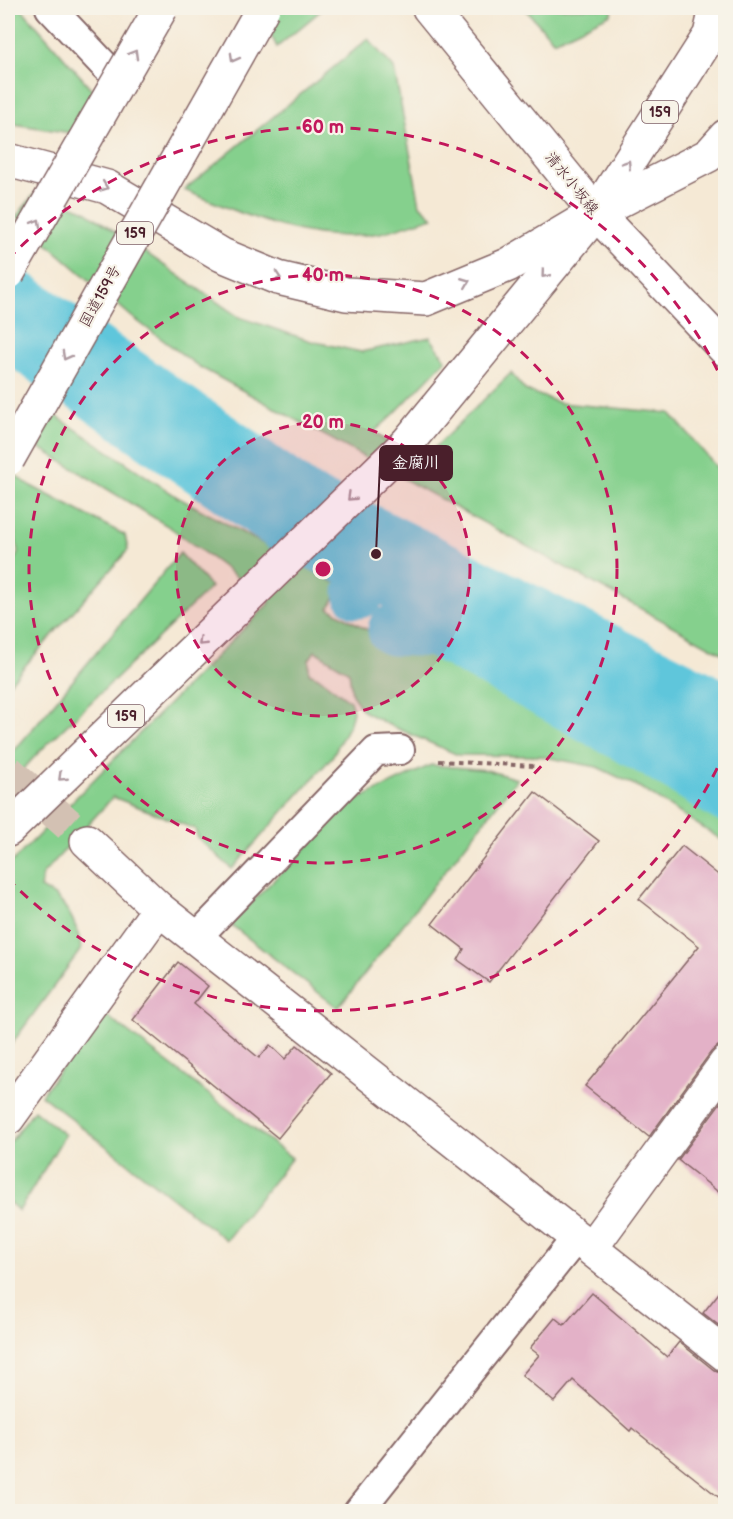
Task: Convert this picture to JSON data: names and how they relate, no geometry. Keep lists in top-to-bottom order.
{
  "streets": {
    "main road": ["159", "清水小坂線", "国道159号"]
  },
  "crossings": [
    ["159", "清水小坂線"]
  ],
  "places": ["金腐川"],
  "rings": ["60 m", "40 m", "20 m"]
}
